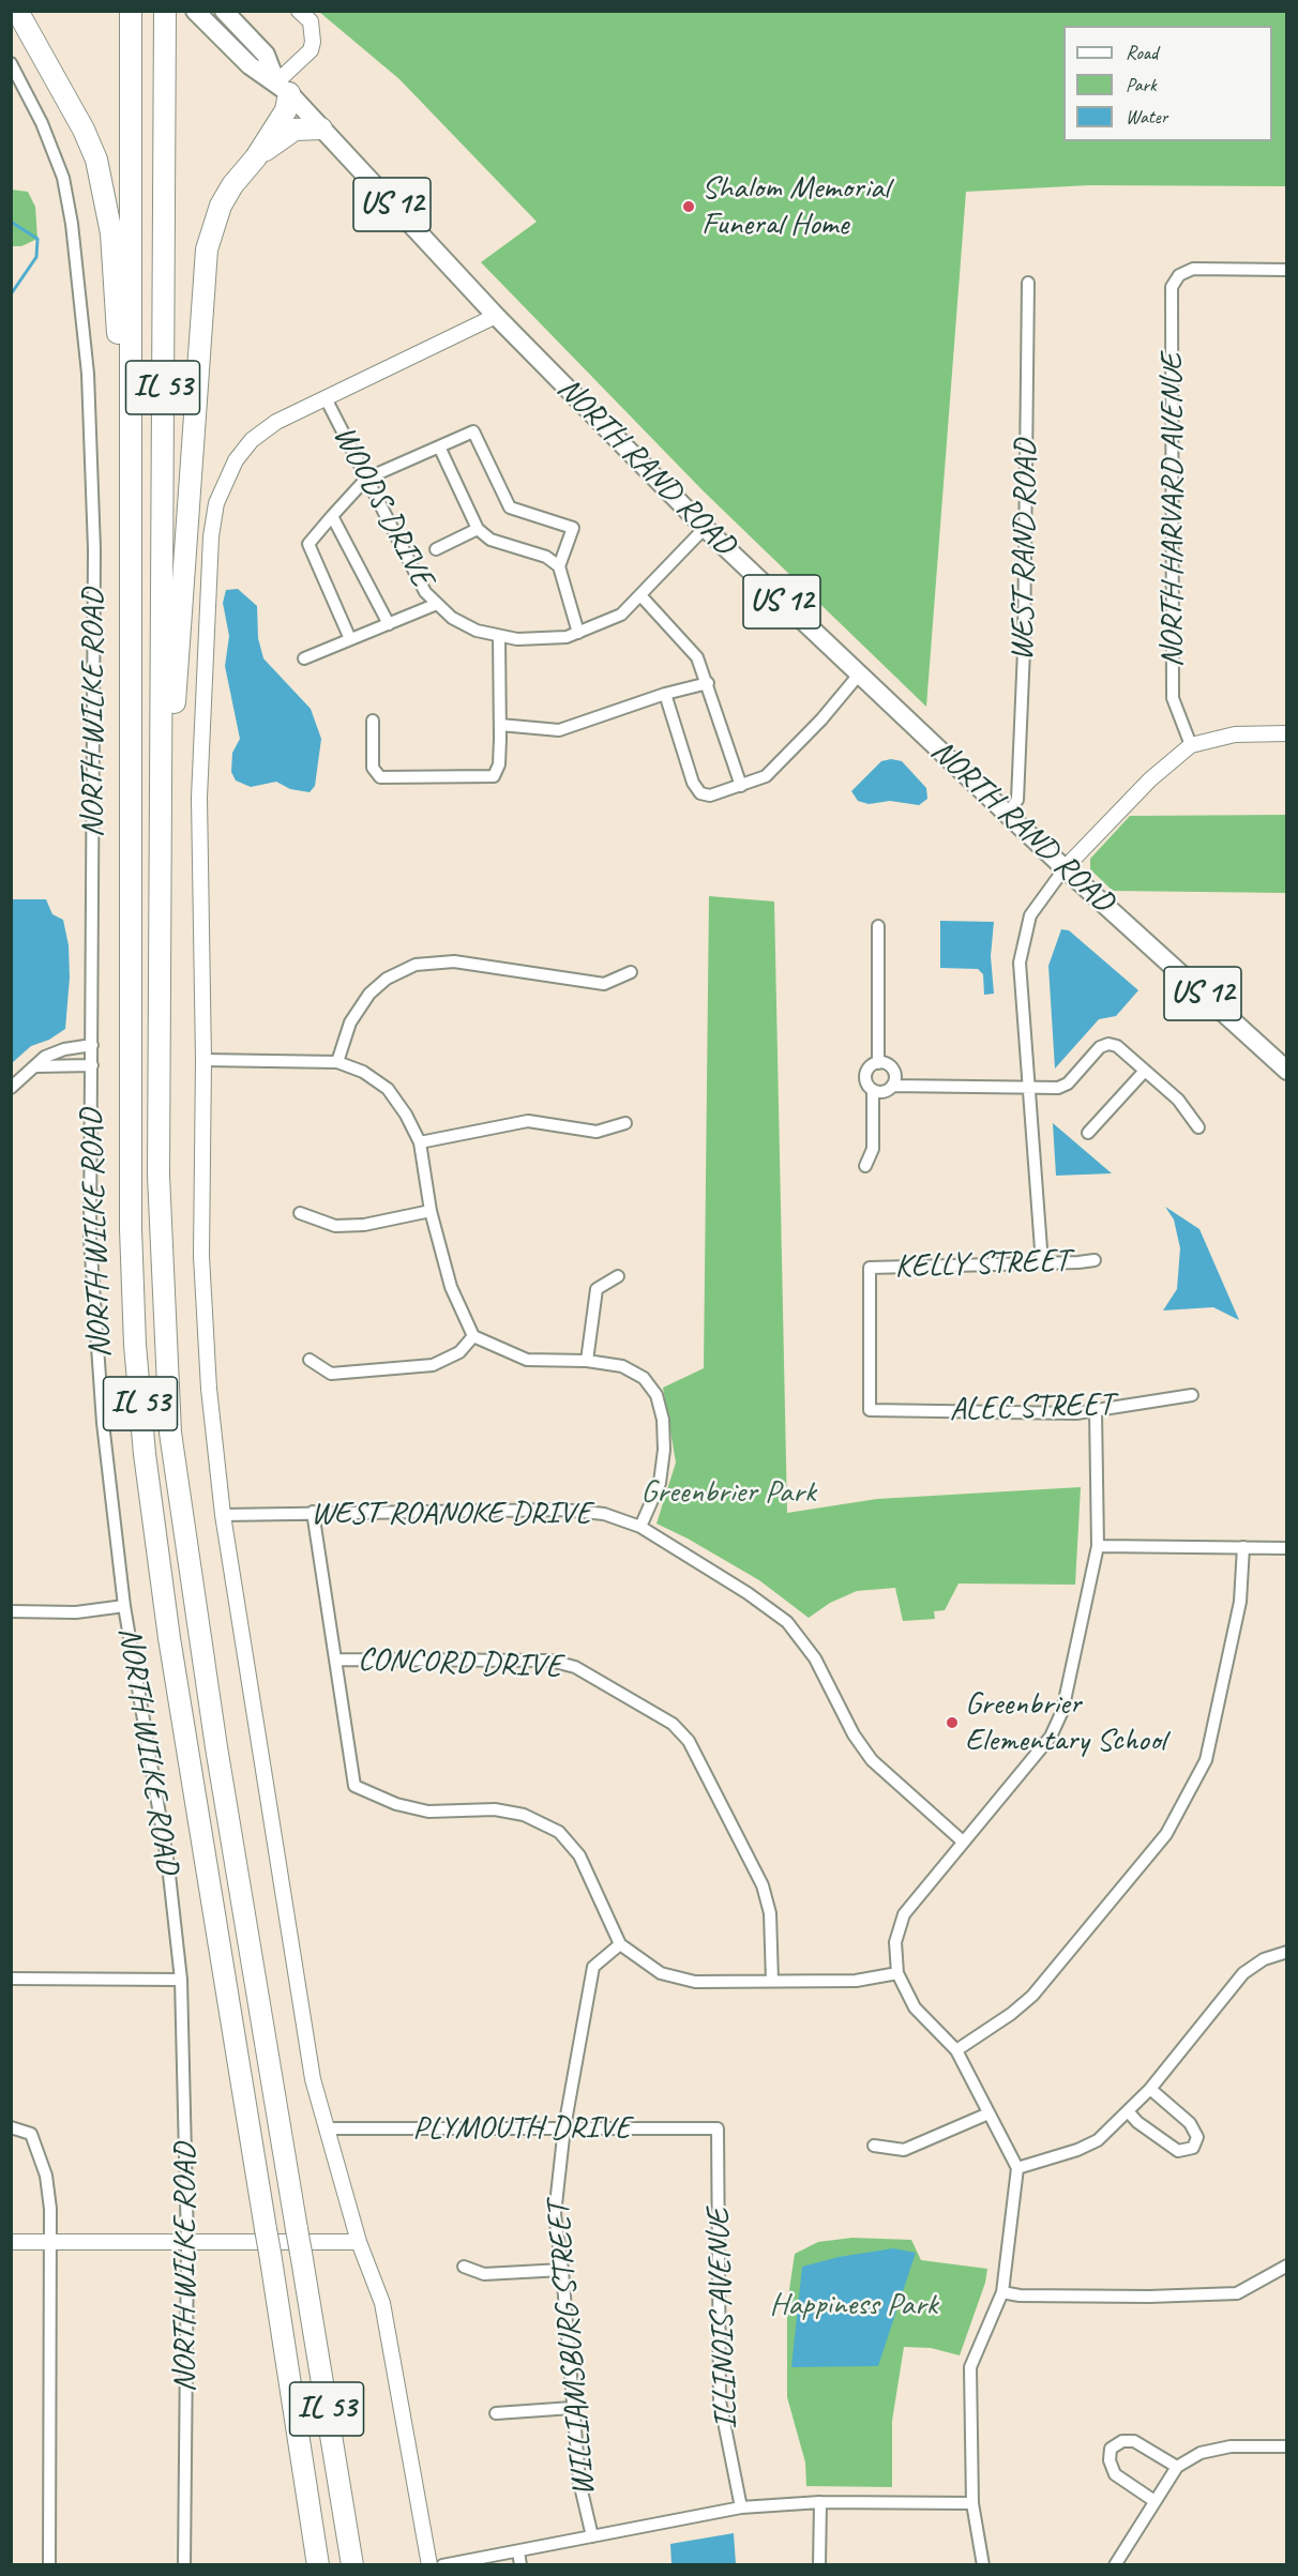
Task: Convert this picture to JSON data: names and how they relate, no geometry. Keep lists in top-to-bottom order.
{
  "streets": {
    "highway": ["IL 53"],
    "main road": ["US 12", "NORTH RAND ROAD"],
    "street": [
      "WOODS DRIVE",
      "NORTH HARVARD AVENUE",
      "WEST RAND ROAD",
      "NORTH WILKE ROAD",
      "KELLY STREET",
      "ALEC STREET",
      "WEST ROANOKE DRIVE",
      "CONCORD DRIVE",
      "PLYMOUTH DRIVE",
      "ILLINOIS AVENUE",
      "WILLIAMSBURG STREET"
    ]
  },
  "crossings": [
    ["NORTH RAND ROAD", "WOODS DRIVE"],
    ["NORTH RAND ROAD", "WEST RAND ROAD"],
    ["KELLY STREET", "ALEC STREET"],
    ["PLYMOUTH DRIVE", "ILLINOIS AVENUE"],
    ["PLYMOUTH DRIVE", "WILLIAMSBURG STREET"]
  ],
  "parks": ["Greenbrier Park", "Happiness Park"],
  "places": ["Shalom Memorial Funeral Home", "Greenbrier Elementary School"],
  "legend": ["Road", "Park", "Water"]
}
